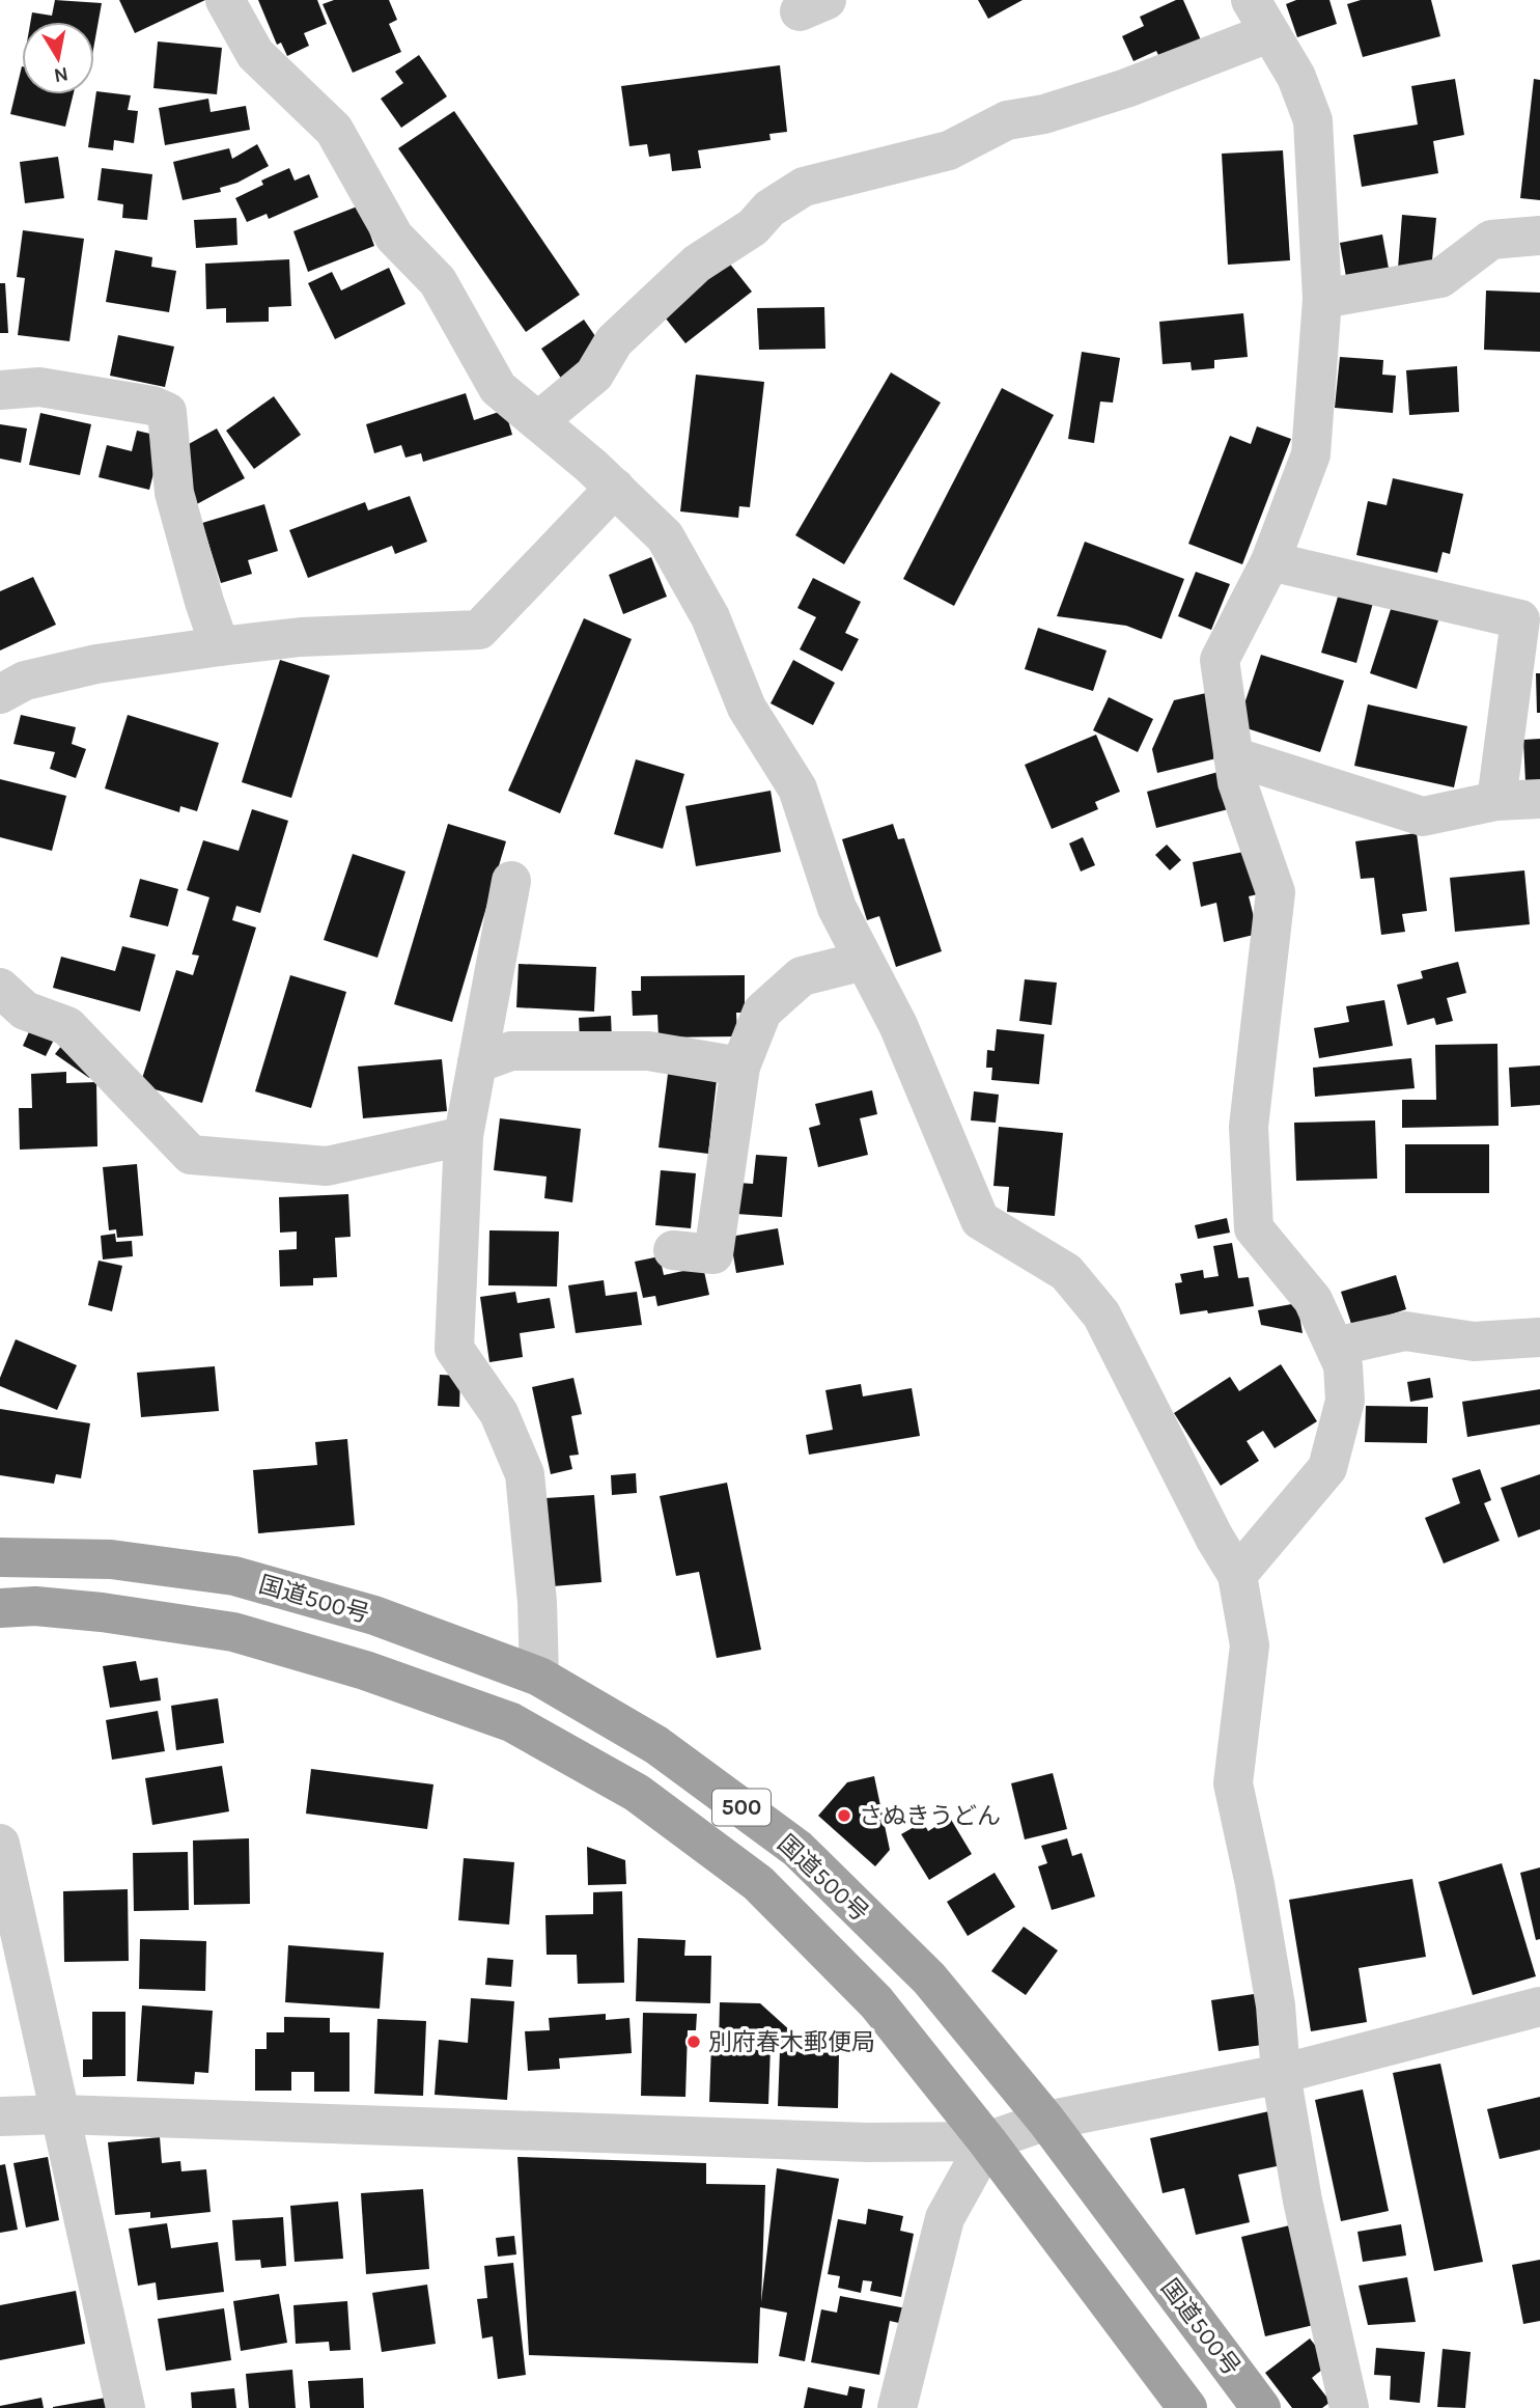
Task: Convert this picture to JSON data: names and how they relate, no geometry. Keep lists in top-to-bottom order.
{
  "streets": {
    "highway": ["国道500号", "500"]
  },
  "places": ["さぬきうどん", "別府春木郵便局"],
  "north": "bottom"
}
